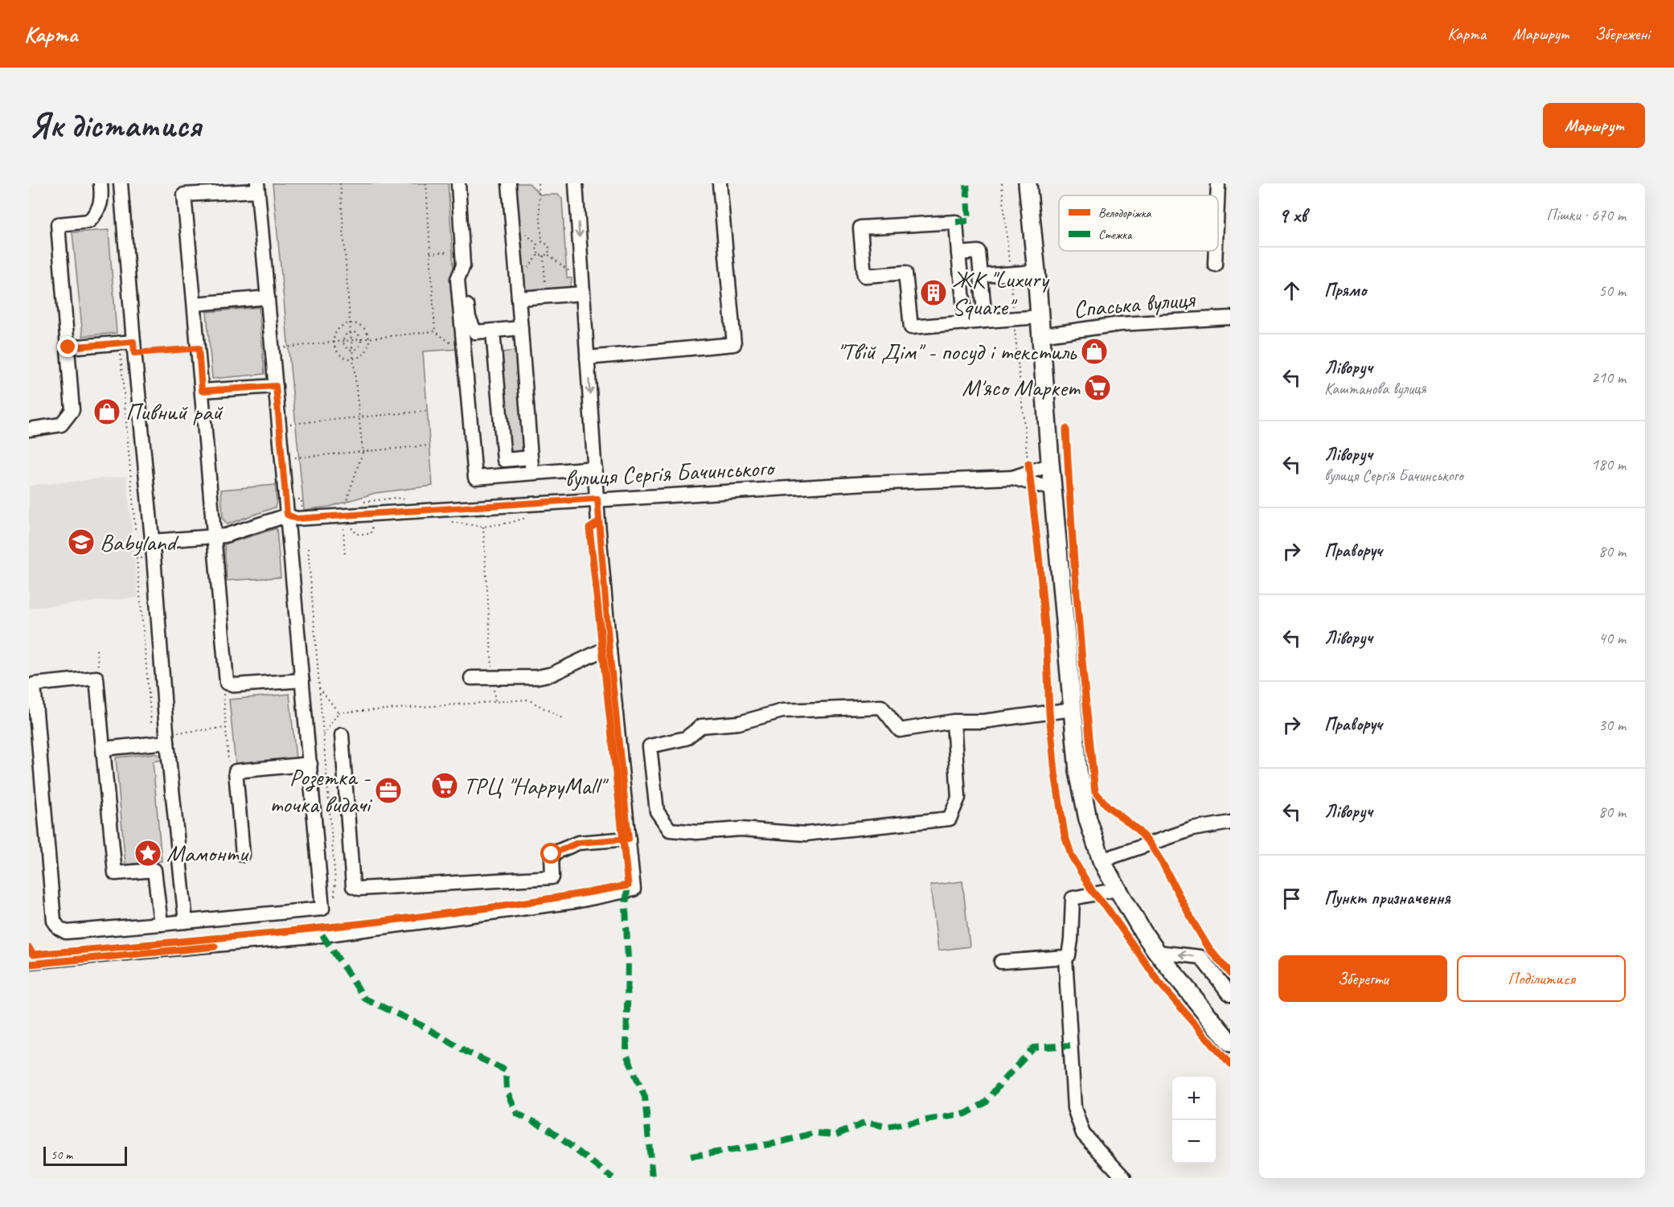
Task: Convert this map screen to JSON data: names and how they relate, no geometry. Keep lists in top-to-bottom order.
{
  "streets": {
    "street": ["Спаська вулиця", "вулиця Сергія Бачинського"]
  },
  "places": {
    "building": ["ЖК \"Luxury Square\""],
    "shop": ["\"Твій Дім\" - посуд і текстиль", "Пивний рай"],
    "supermarket": ["М'ясо Маркет", "ТРЦ \"HappyMall\""],
    "school or university": ["Babyland"],
    "office": ["Розетка - точка видачі"],
    "place": ["Мамонти"]
  },
  "legend": ["Велодоріжка", "Стежка"],
  "scale_bar": "50 m",
  "page": {
    "header": "Карта",
    "nav": ["Карта", "Маршрут", "Збережені"],
    "buttons": [
      "Маршрут",
      ["Зберегти", "Поділитися"]
    ],
    "title": "Як дістатися",
    "heading": ["9 хв", "Пішки · 670 m"],
    "list": [
      ["Прямо", "50 m"],
      ["Ліворуч", "Каштанова вулиця", "210 m"],
      ["Ліворуч", "вулиця Сергія Бачинського", "180 m"],
      ["Праворуч", "80 m"],
      ["Ліворуч", "40 m"],
      ["Праворуч", "30 m"],
      ["Ліворуч", "80 m"],
      "Пункт призначення"
    ],
    "map_buttons": ["+", "−"],
    "scale": "50 m"
  }
}
